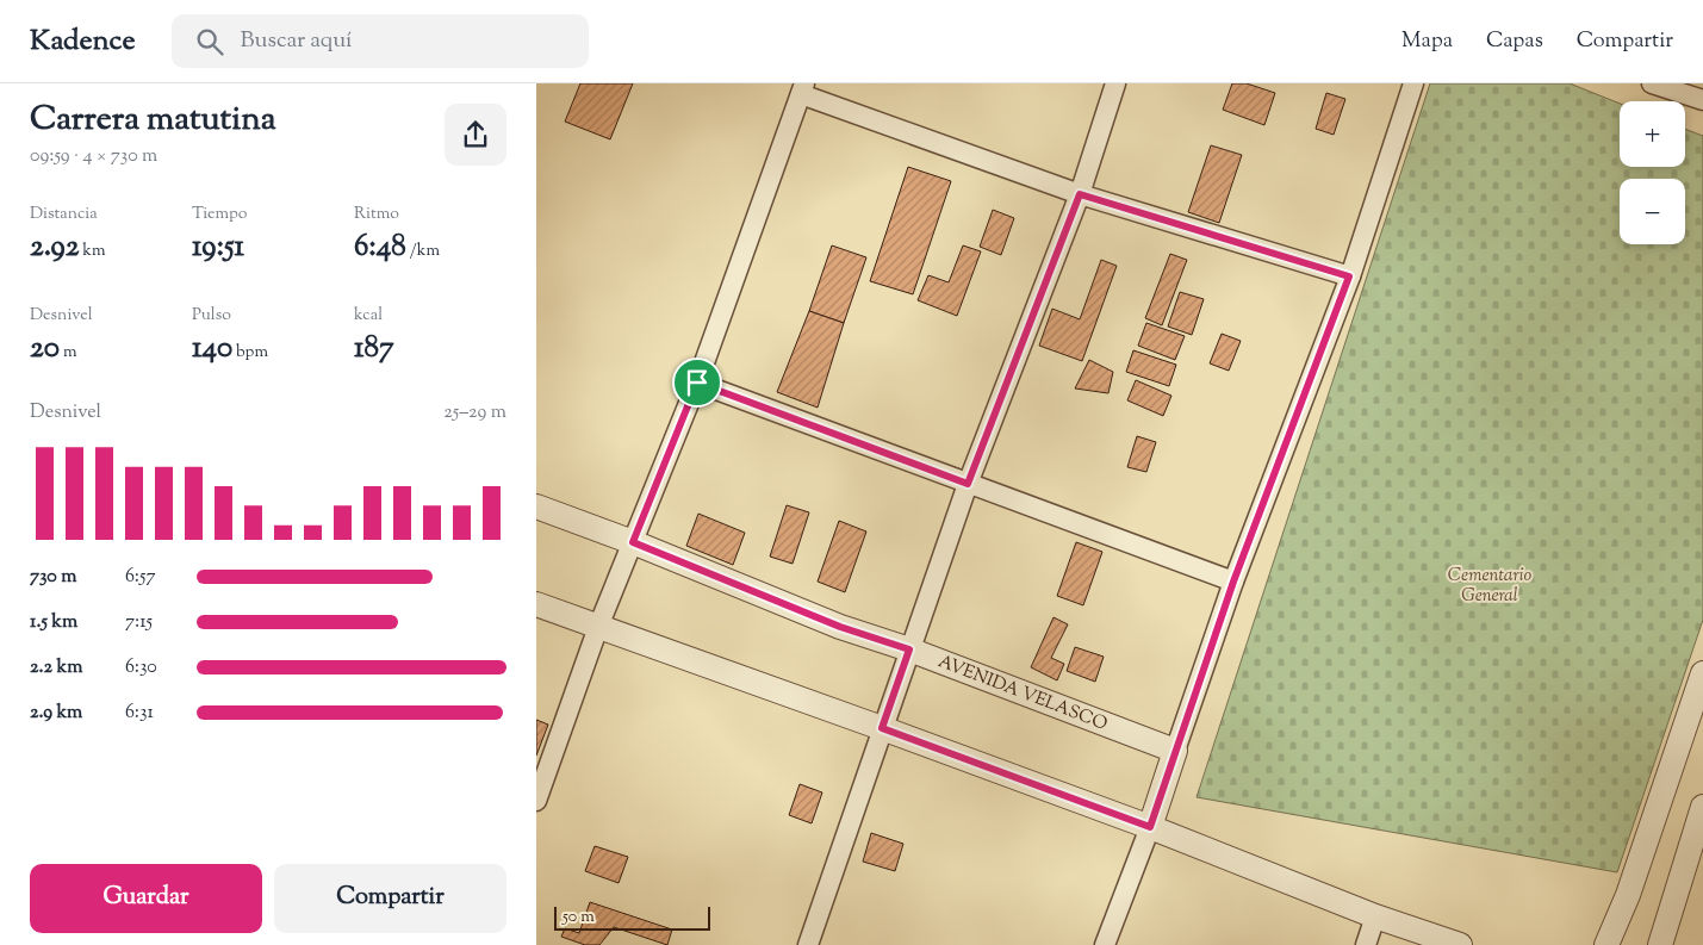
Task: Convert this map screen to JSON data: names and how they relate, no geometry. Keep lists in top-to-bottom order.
{
  "streets": {
    "street": ["AVENIDA VELASCO"]
  },
  "parks": ["Cementario General"],
  "scale_bar": "50 m",
  "page": {
    "header": "Kadence",
    "search": "Buscar aquí",
    "nav": ["Mapa", "Capas", "Compartir"],
    "heading": ["Carrera matutina", "09:59 · 4 × 730 m"],
    "map_buttons": ["+", "−"],
    "stats": [
      ["Distancia", "2.92 km"],
      ["Tiempo", "19:51"],
      ["Ritmo", "6:48 /km"],
      ["Desnivel", "20 m"],
      ["Pulso", "140 bpm"],
      ["kcal", "187"]
    ],
    "chart": ["Desnivel", "25–29 m"],
    "list": [
      {
        "name": "730 m",
        "note": "6:57"
      },
      {
        "name": "1.5 km",
        "note": "7:15"
      },
      {
        "name": "2.2 km",
        "note": "6:30"
      },
      {
        "name": "2.9 km",
        "note": "6:31"
      }
    ],
    "buttons": ["Guardar", "Compartir"],
    "scale": "50 m"
  }
}
